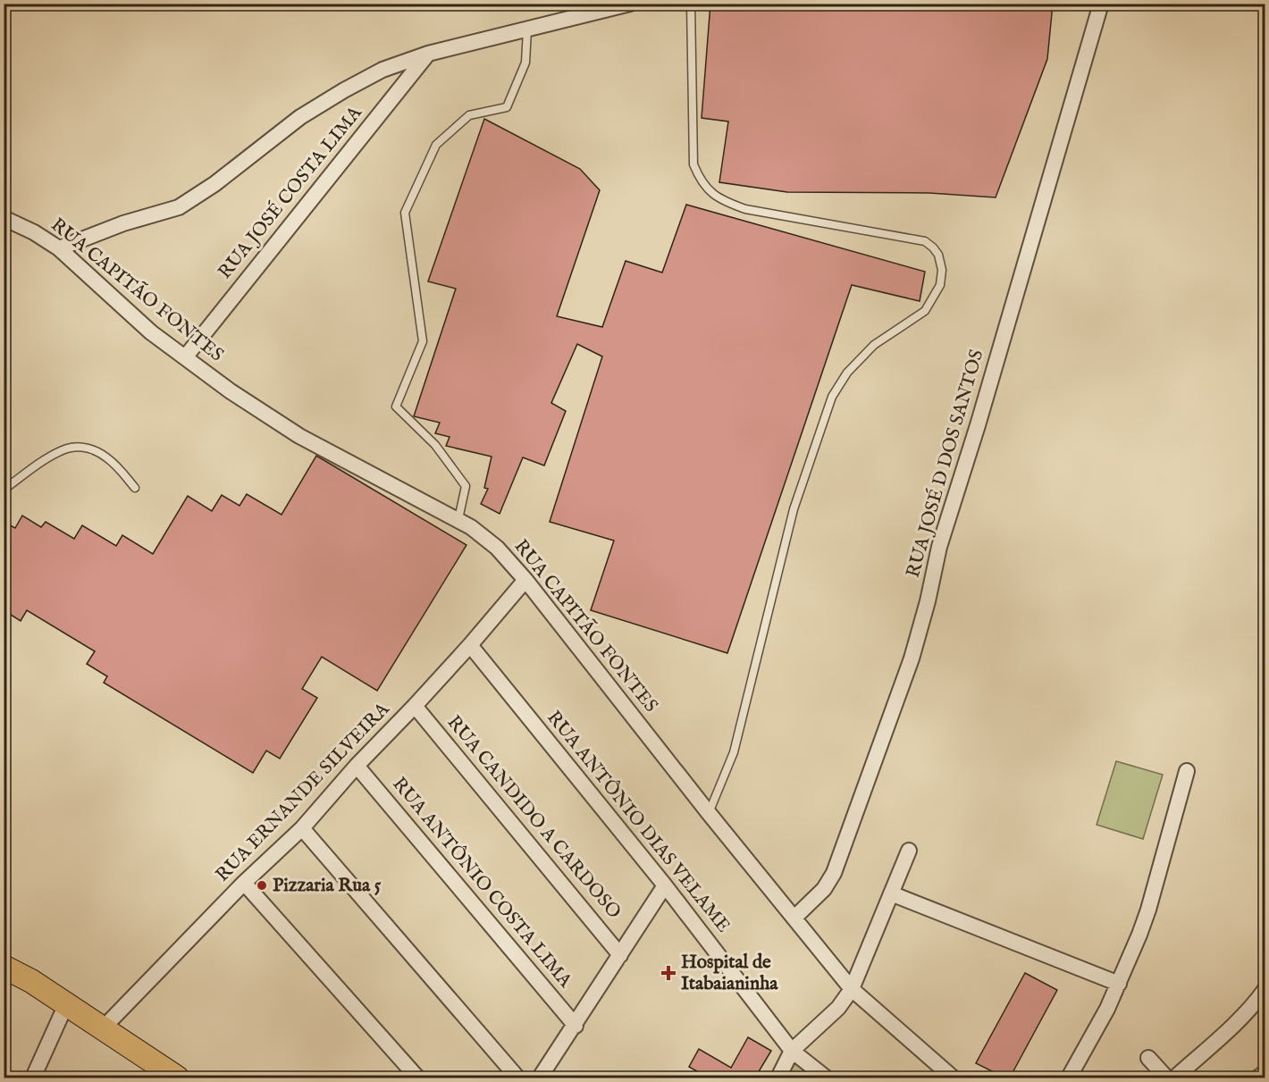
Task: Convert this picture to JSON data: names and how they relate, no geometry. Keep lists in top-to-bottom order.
{
  "streets": {
    "street": [
      "RUA JOSÉ COSTA LIMA",
      "RUA CAPITÃO FONTES",
      "RUA JOSÉ D DOS SANTOS",
      "RUA ERNANDE SILVEIRA",
      "RUA CANDIDO A CARDOSO",
      "RUA ANTÔNIO DIAS VELAME",
      "RUA ANTÔNIO COSTA LIMA"
    ]
  },
  "crossings": [
    ["RUA JOSÉ COSTA LIMA", "RUA CAPITÃO FONTES"],
    ["RUA CAPITÃO FONTES", "RUA JOSÉ D DOS SANTOS"],
    ["RUA CAPITÃO FONTES", "RUA ERNANDE SILVEIRA"],
    ["RUA ERNANDE SILVEIRA", "RUA CANDIDO A CARDOSO"],
    ["RUA ERNANDE SILVEIRA", "RUA ANTÔNIO DIAS VELAME"],
    ["RUA ERNANDE SILVEIRA", "RUA ANTÔNIO COSTA LIMA"]
  ],
  "places": {
    "other": ["Pizzaria Rua 5"],
    "health": ["Hospital de Itabaianinha"]
  }
}
